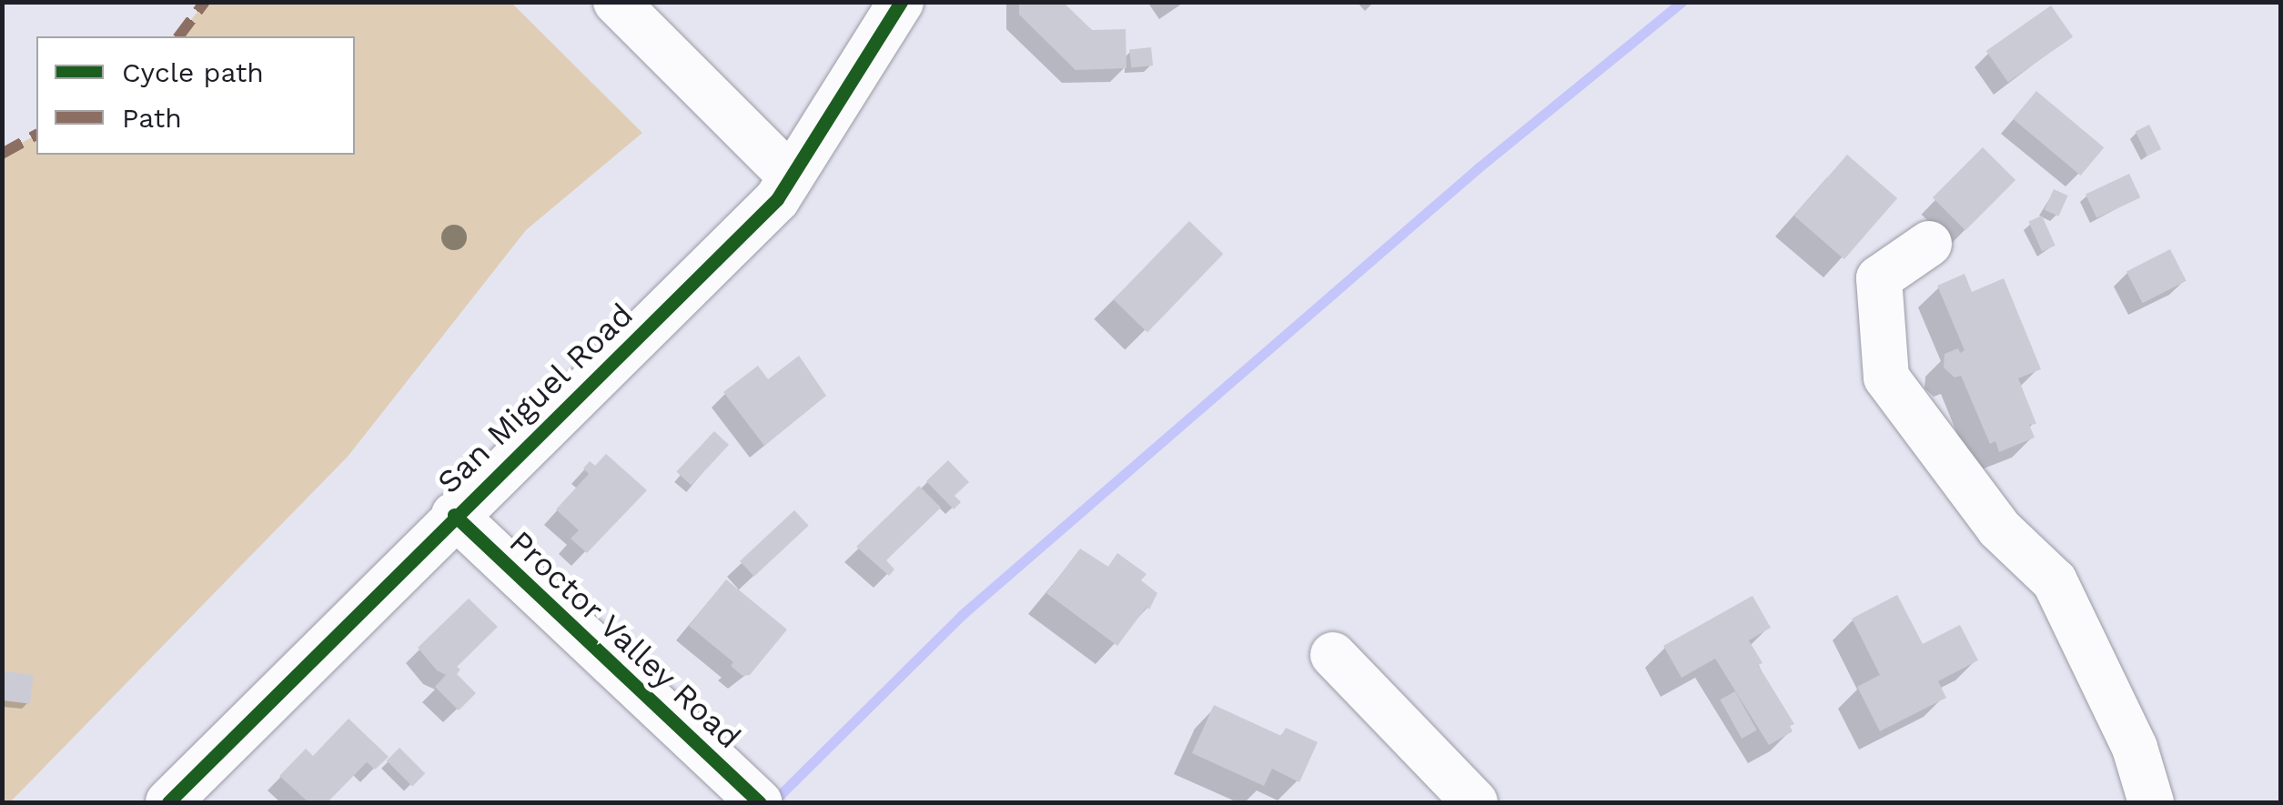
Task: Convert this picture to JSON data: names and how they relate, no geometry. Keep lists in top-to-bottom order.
{
  "streets": {
    "street": ["San Miguel Road", "Proctor Valley Road"]
  },
  "crossings": [
    ["San Miguel Road", "Proctor Valley Road"]
  ],
  "legend": ["Cycle path", "Path"]
}
